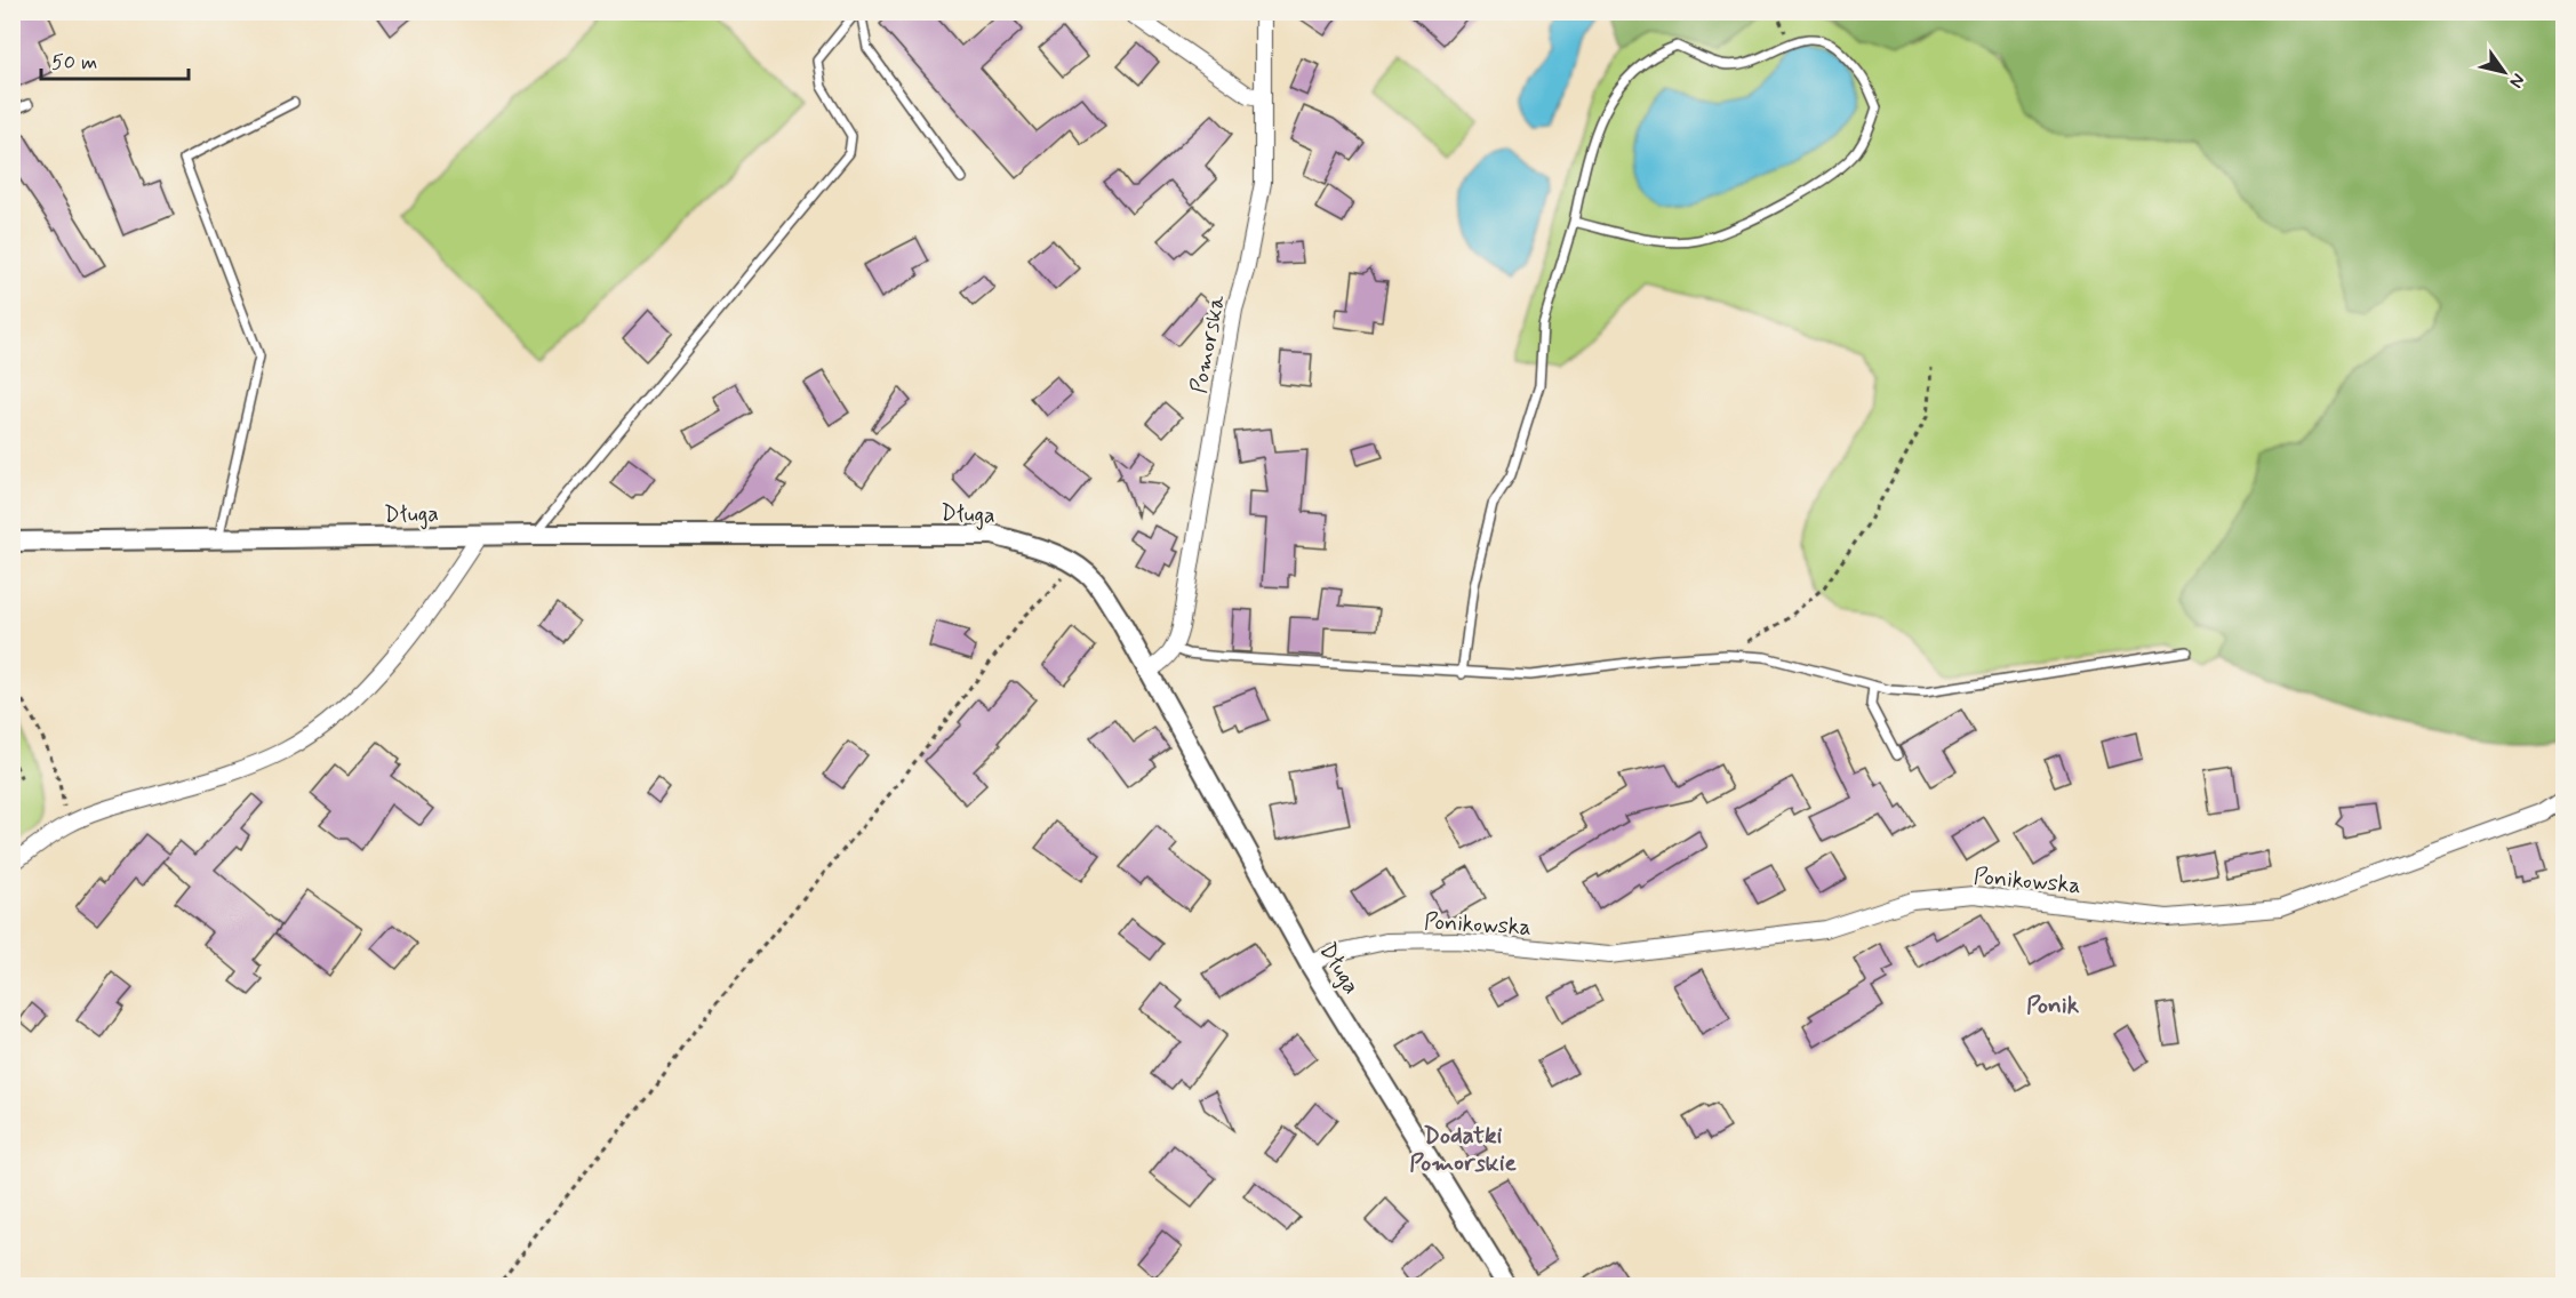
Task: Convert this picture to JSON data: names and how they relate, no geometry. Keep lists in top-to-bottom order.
{
  "streets": {
    "street": ["Pomorska", "Długa", "Ponikowska"]
  },
  "crossings": [
    ["Długa", "Ponikowska"]
  ],
  "districts": ["Ponik", "Dodatki Pomorskie"],
  "scale_bar": "50 m",
  "north": "bottom right"
}
